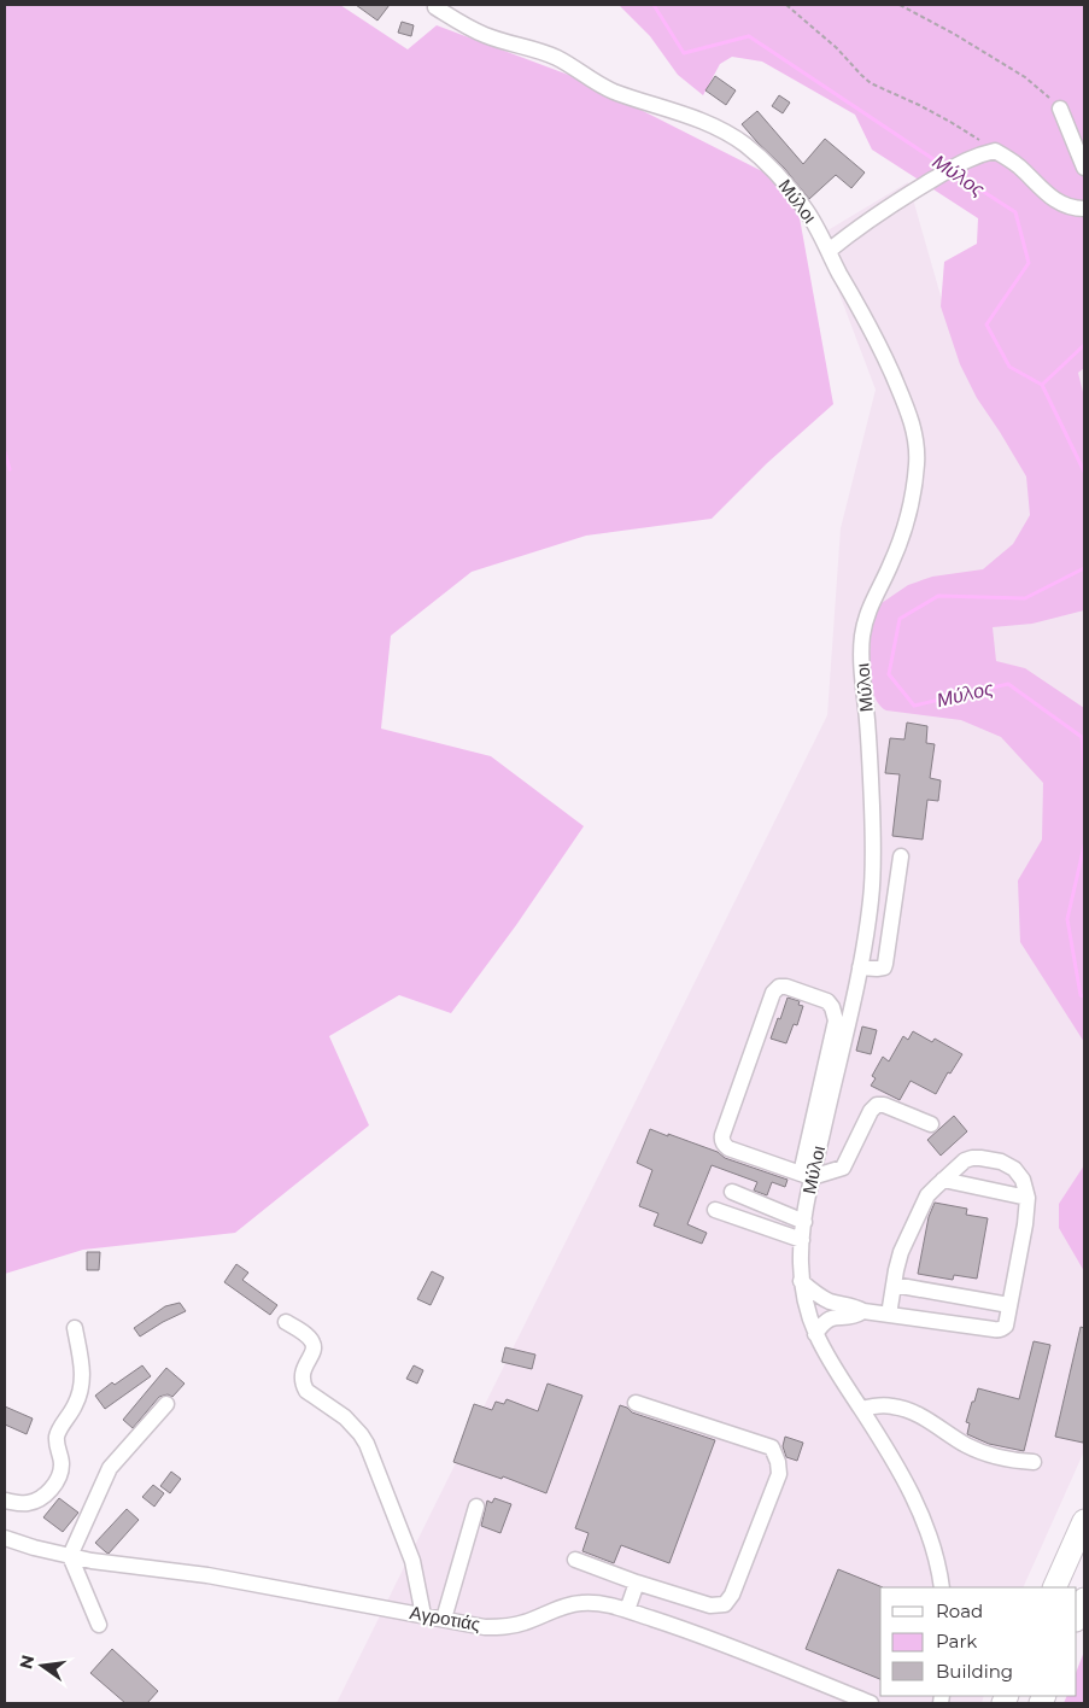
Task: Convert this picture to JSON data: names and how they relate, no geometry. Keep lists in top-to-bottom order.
{
  "streets": {
    "street": ["Μύλοι", "Αγροτιάς"]
  },
  "water": ["Μύλος"],
  "legend": ["Road", "Park", "Building"],
  "north": "left"
}
